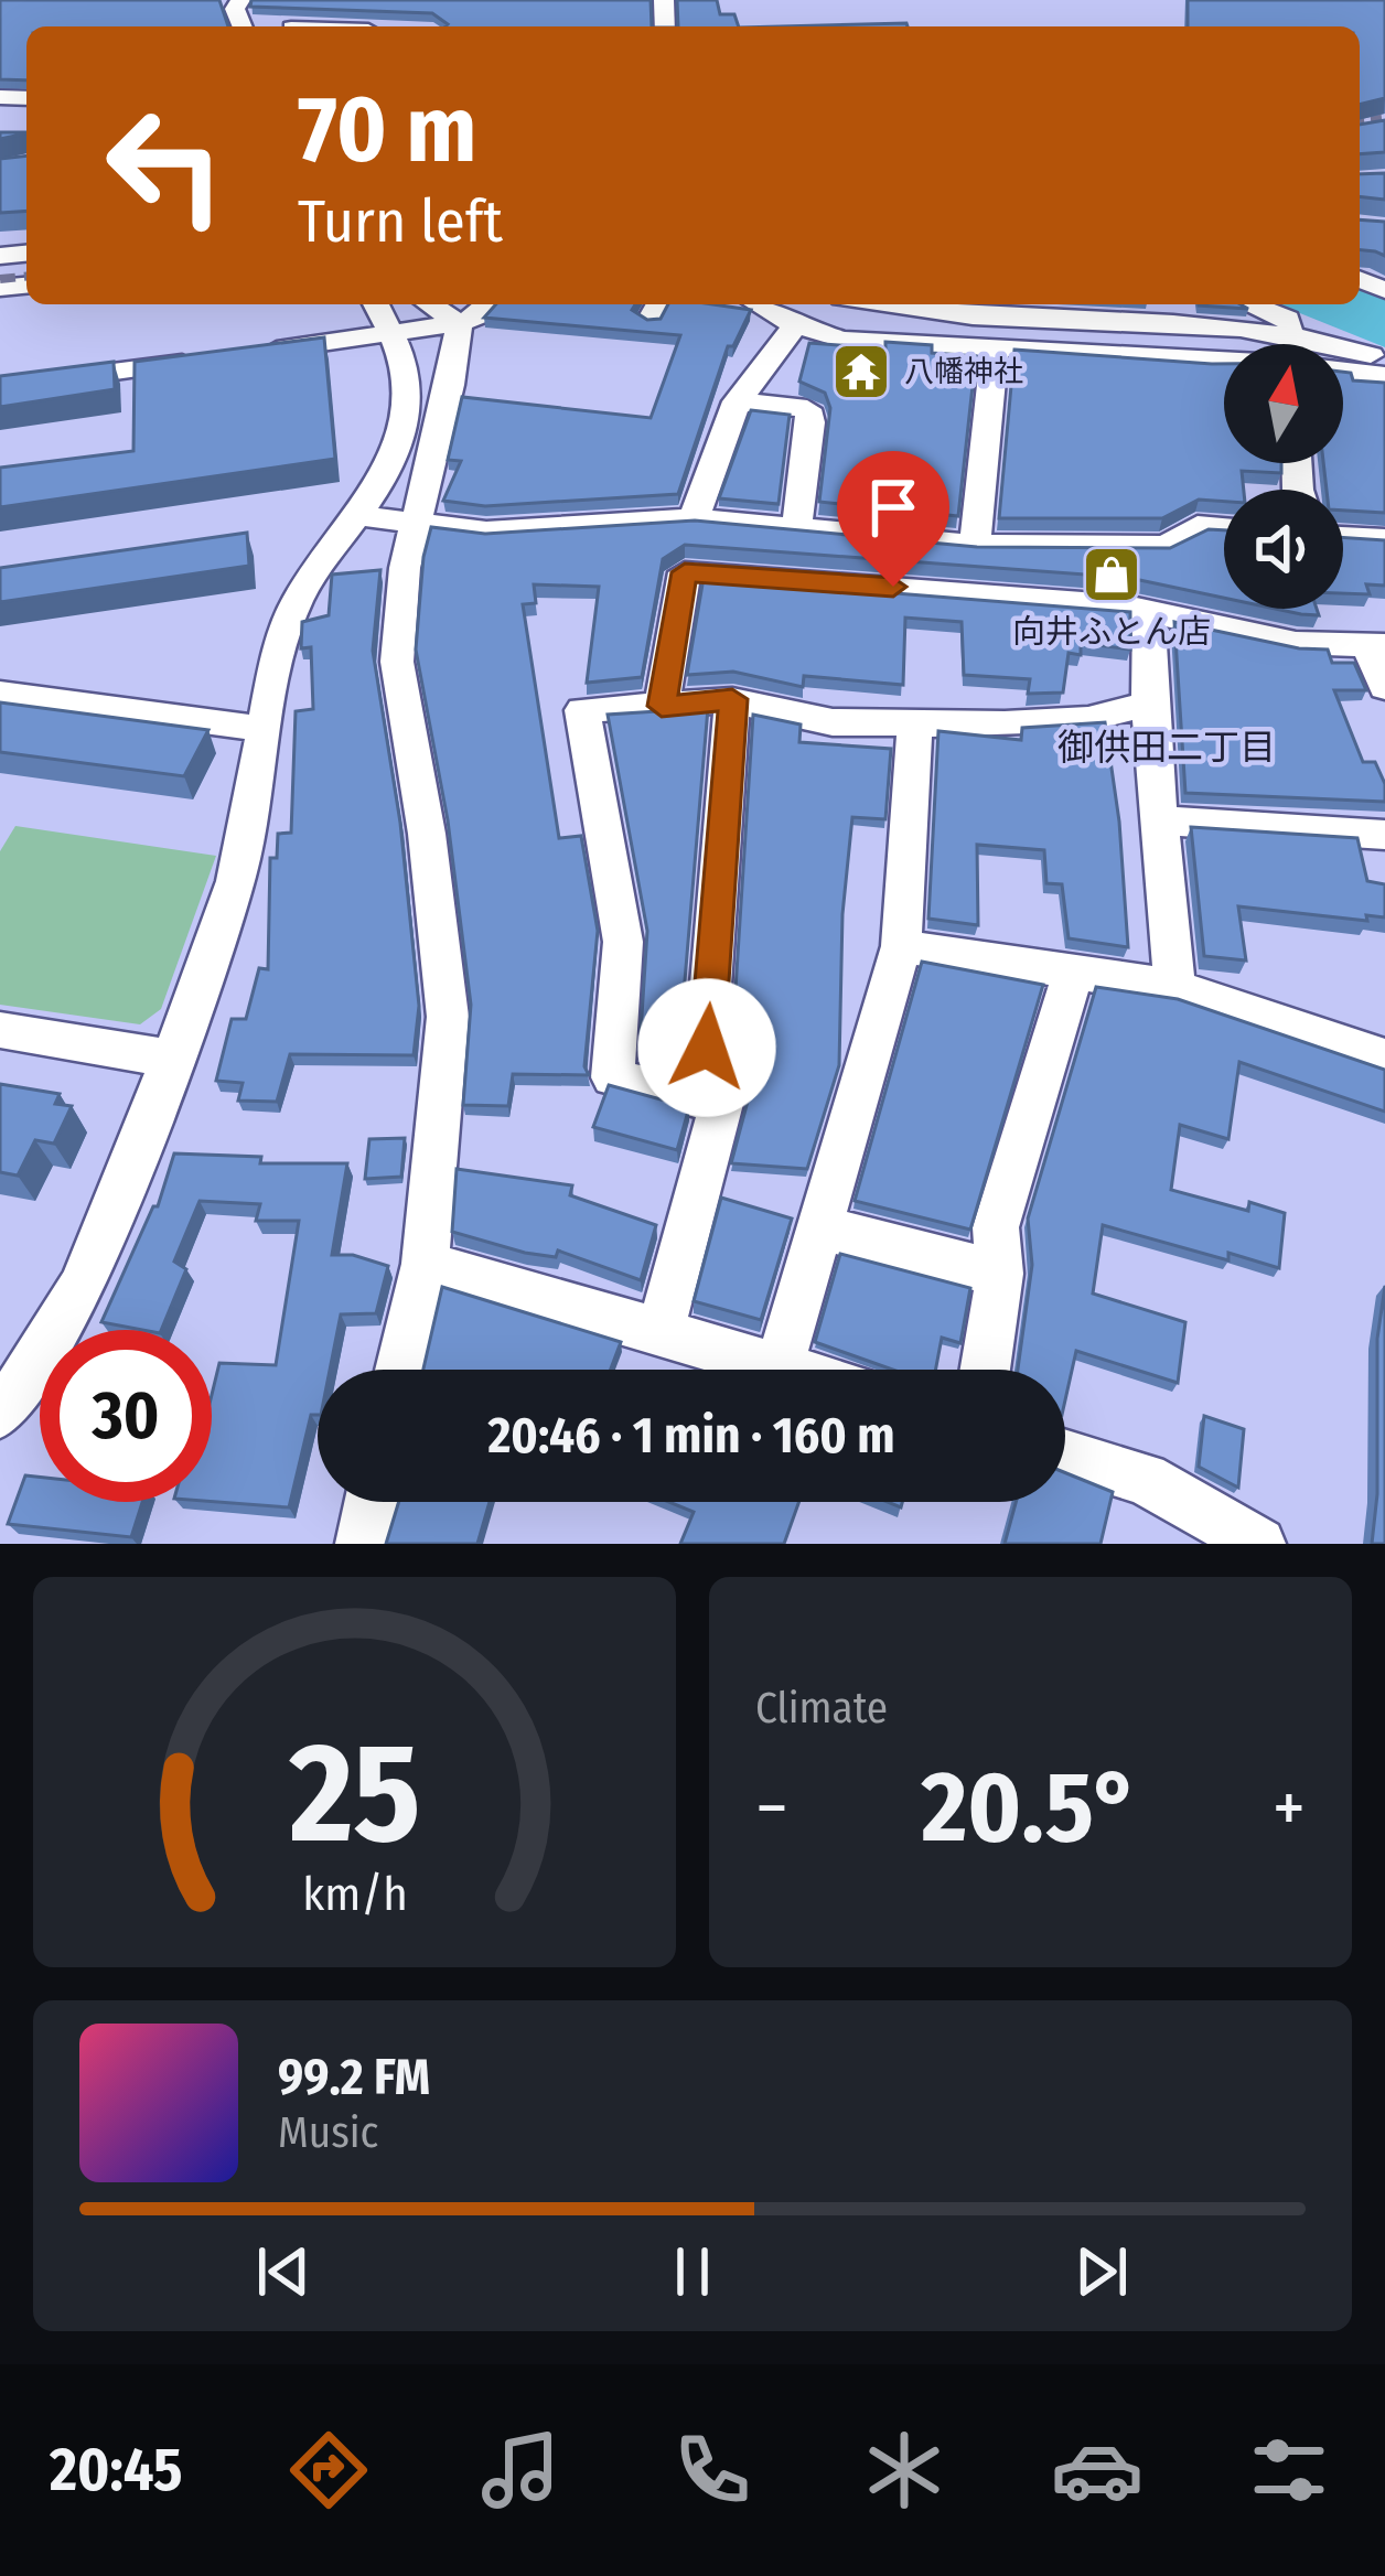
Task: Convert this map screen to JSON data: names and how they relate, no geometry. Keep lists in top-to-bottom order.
{
  "districts": ["御供田二丁目"],
  "places": {
    "temple": ["八幡神社"],
    "shop": ["向井ふとん店"]
  },
  "north": "top",
  "page": {
    "turn": ["70 m", "Turn left"],
    "limit": "30",
    "trip": "20:46 · 1 min · 160 m",
    "tile": "Climate",
    "heat": ["−", "20.5°", "+"],
    "song": ["99.2 FM", "Music"],
    "tabs": "20:45",
    "gauge": ["25", "km/h"]
  }
}
